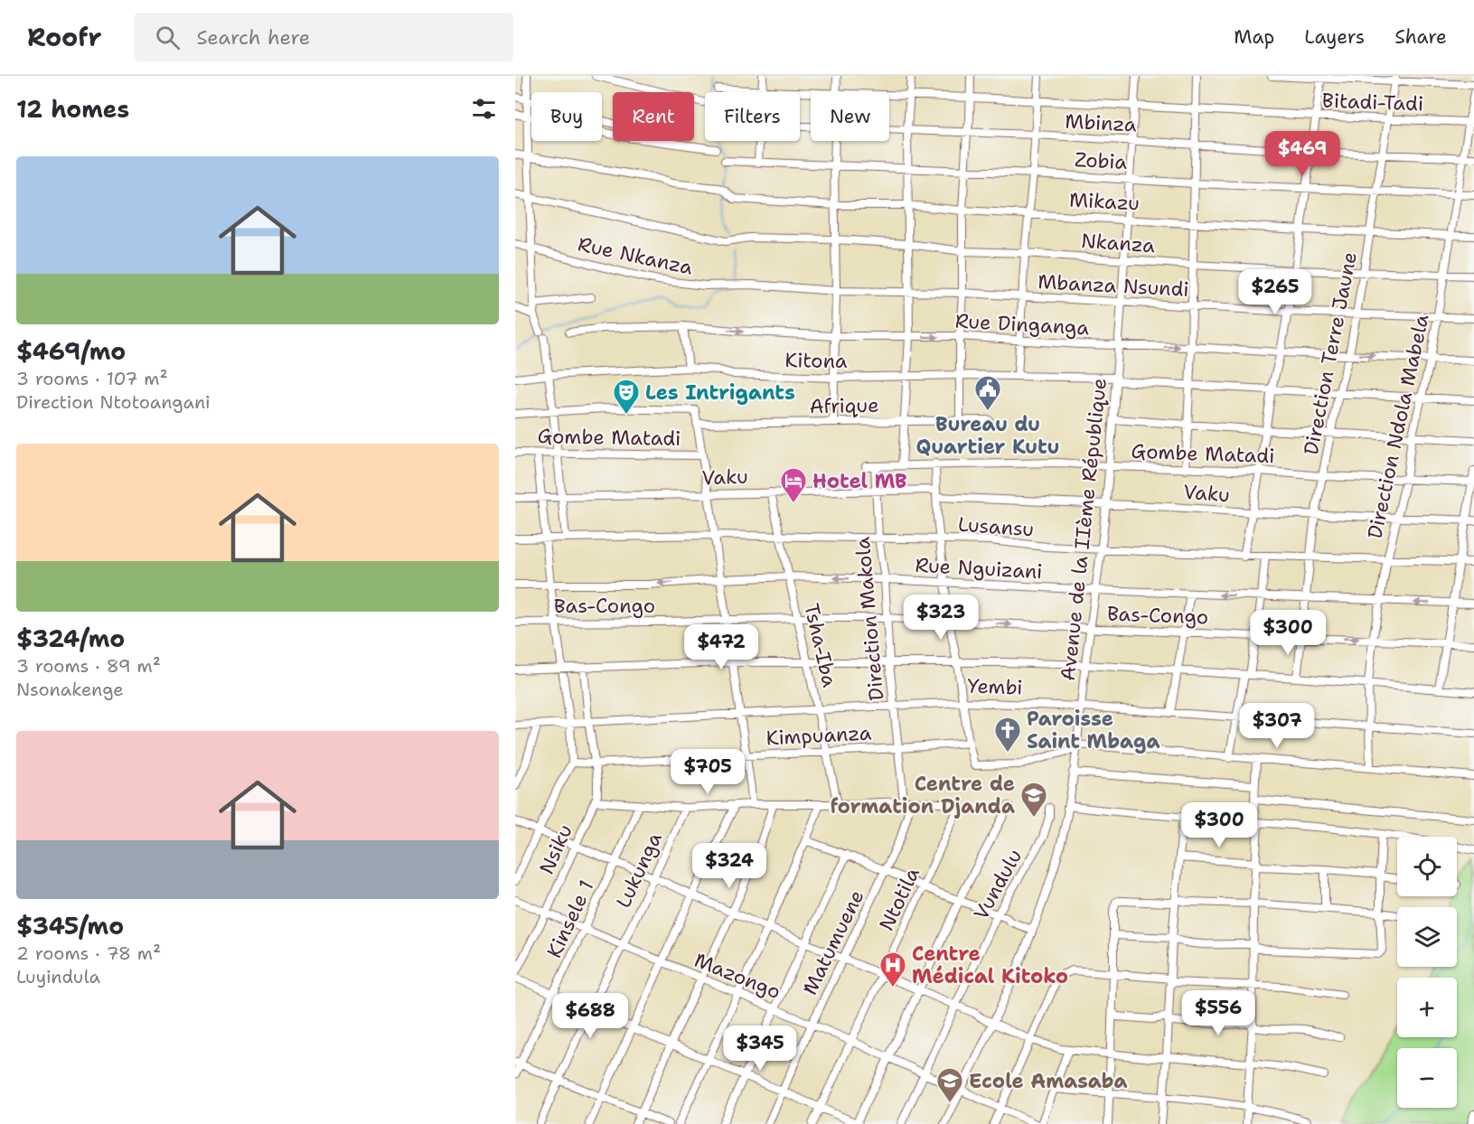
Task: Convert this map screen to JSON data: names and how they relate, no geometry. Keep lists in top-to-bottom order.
{
  "streets": {
    "street": [
      "Bitadi-Tadi",
      "Mbinza",
      "Zobia",
      "Mikazu",
      "Nkanza",
      "Rue Nkanza",
      "Mbanza Nsundi",
      "Rue Dinganga",
      "Direction Terre Jaune",
      "Kitona",
      "Afrique",
      "Direction Ndola Mabela",
      "Gombe Matadi",
      "Vaku",
      "Lusansu",
      "Avenue de la IIème République",
      "Rue Nguizani",
      "Bas-Congo",
      "Direction Makola",
      "Tsha-Iba",
      "Yembi",
      "Kimpuanza",
      "Nsiku",
      "Lukunga",
      "Vundulu",
      "Ntotila",
      "Kinsele 1",
      "Matumuene",
      "Mazongo"
    ]
  },
  "crossings": [
    ["Bitadi-Tadi", "Direction Terre Jaune"],
    ["Bitadi-Tadi", "Direction Ndola Mabela"],
    ["Bitadi-Tadi", "Avenue de la IIème République"],
    ["Mbinza", "Direction Terre Jaune"],
    ["Mbinza", "Direction Ndola Mabela"],
    ["Mbinza", "Avenue de la IIème République"],
    ["Zobia", "Direction Terre Jaune"],
    ["Zobia", "Direction Ndola Mabela"],
    ["Zobia", "Avenue de la IIème République"],
    ["Mikazu", "Direction Terre Jaune"],
    ["Mikazu", "Direction Ndola Mabela"],
    ["Mikazu", "Avenue de la IIème République"],
    ["Nkanza", "Direction Terre Jaune"],
    ["Nkanza", "Direction Ndola Mabela"],
    ["Nkanza", "Avenue de la IIème République"],
    ["Rue Nkanza", "Mbanza Nsundi"],
    ["Mbanza Nsundi", "Direction Terre Jaune"],
    ["Mbanza Nsundi", "Direction Ndola Mabela"],
    ["Mbanza Nsundi", "Avenue de la IIème République"],
    ["Rue Dinganga", "Direction Terre Jaune"],
    ["Rue Dinganga", "Direction Ndola Mabela"],
    ["Rue Dinganga", "Avenue de la IIème République"],
    ["Direction Terre Jaune", "Kitona"],
    ["Direction Terre Jaune", "Gombe Matadi"],
    ["Direction Terre Jaune", "Vaku"],
    ["Direction Terre Jaune", "Lusansu"],
    ["Direction Terre Jaune", "Rue Nguizani"],
    ["Direction Terre Jaune", "Bas-Congo"],
    ["Kitona", "Direction Ndola Mabela"],
    ["Kitona", "Avenue de la IIème République"],
    ["Direction Ndola Mabela", "Gombe Matadi"],
    ["Direction Ndola Mabela", "Vaku"],
    ["Direction Ndola Mabela", "Lusansu"],
    ["Direction Ndola Mabela", "Rue Nguizani"],
    ["Direction Ndola Mabela", "Bas-Congo"],
    ["Direction Ndola Mabela", "Yembi"],
    ["Gombe Matadi", "Avenue de la IIème République"],
    ["Gombe Matadi", "Direction Makola"],
    ["Vaku", "Avenue de la IIème République"],
    ["Vaku", "Direction Makola"],
    ["Vaku", "Tsha-Iba"],
    ["Lusansu", "Avenue de la IIème République"],
    ["Lusansu", "Direction Makola"],
    ["Lusansu", "Tsha-Iba"],
    ["Avenue de la IIème République", "Rue Nguizani"],
    ["Avenue de la IIème République", "Bas-Congo"],
    ["Avenue de la IIème République", "Yembi"],
    ["Avenue de la IIème République", "Mazongo"],
    ["Rue Nguizani", "Direction Makola"],
    ["Rue Nguizani", "Tsha-Iba"],
    ["Bas-Congo", "Direction Makola"],
    ["Bas-Congo", "Tsha-Iba"],
    ["Direction Makola", "Yembi"],
    ["Direction Makola", "Kimpuanza"],
    ["Direction Makola", "Ntotila"],
    ["Direction Makola", "Matumuene"],
    ["Tsha-Iba", "Yembi"],
    ["Tsha-Iba", "Kimpuanza"],
    ["Nsiku", "Mazongo"],
    ["Lukunga", "Mazongo"],
    ["Vundulu", "Mazongo"],
    ["Ntotila", "Matumuene"],
    ["Ntotila", "Mazongo"],
    ["Kinsele 1", "Mazongo"],
    ["Matumuene", "Mazongo"]
  ],
  "one_way": ["Rue Dinganga", "Rue Nguizani"],
  "places": {
    "public building": ["Bureau du Quartier Kutu"],
    "theatre": ["Les Intrigants"],
    "hotel": ["Hotel MB"],
    "church": ["Paroisse Saint Mbaga"],
    "school or university": ["Centre de formation Djanda", "Ecole Amasaba"],
    "hospital": ["Centre Médical Kitoko"]
  },
  "page": {
    "header": "Roofr",
    "search": "Search here",
    "nav": ["Map", "Layers", "Share"],
    "heading": "12 homes",
    "chip": [
      "Buy",
      "Rent",
      "Filters",
      "New"
    ],
    "price": [
      "$469",
      "$265",
      "$323",
      "$300",
      "$472",
      "$307",
      "$705",
      "$300",
      "$324",
      "$556",
      "$688",
      "$345"
    ],
    "list": [
      {
        "name": "$469/mo",
        "note": "3 rooms · 107 m² · Direction Ntotoangani"
      },
      {
        "name": "$324/mo",
        "note": "3 rooms · 89 m² · Nsonakenge"
      },
      {
        "name": "$345/mo",
        "note": "2 rooms · 78 m² · Luyindula"
      }
    ],
    "map_buttons": ["+", "−"]
  }
}
